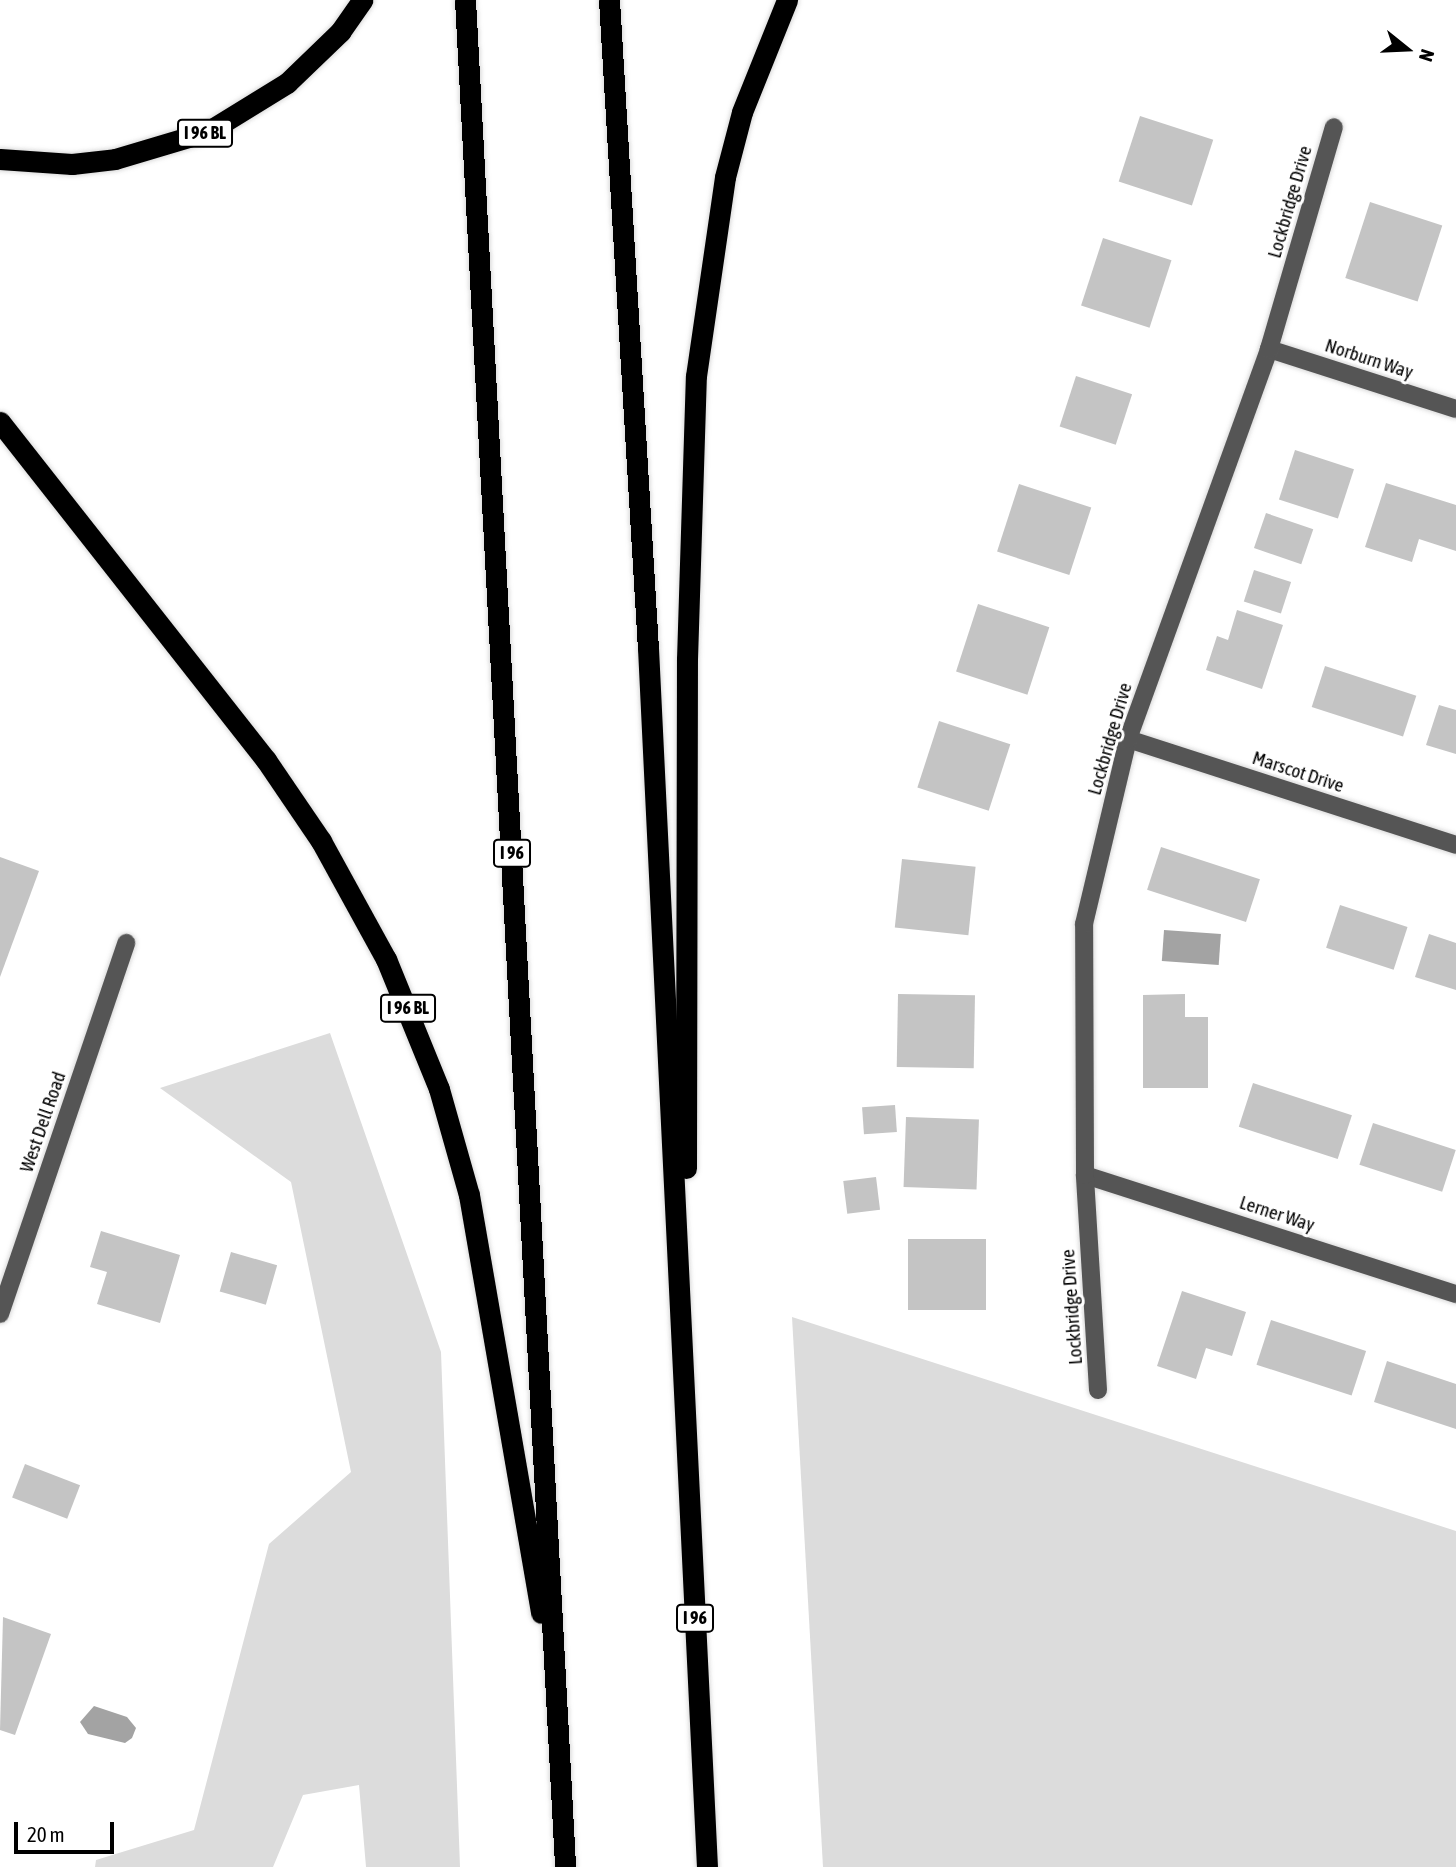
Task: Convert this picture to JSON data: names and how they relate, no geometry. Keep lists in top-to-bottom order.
{
  "streets": {
    "highway": ["I 96 BL", "I 96"],
    "street": [
      "Lockbridge Drive",
      "Norburn Way",
      "Marscot Drive",
      "West Dell Road",
      "Lerner Way"
    ]
  },
  "crossings": [
    ["I 96 BL", "I 96"],
    ["Lockbridge Drive", "Norburn Way"],
    ["Lockbridge Drive", "Marscot Drive"],
    ["Lockbridge Drive", "Lerner Way"]
  ],
  "scale_bar": "20 m",
  "north": "right"
}
